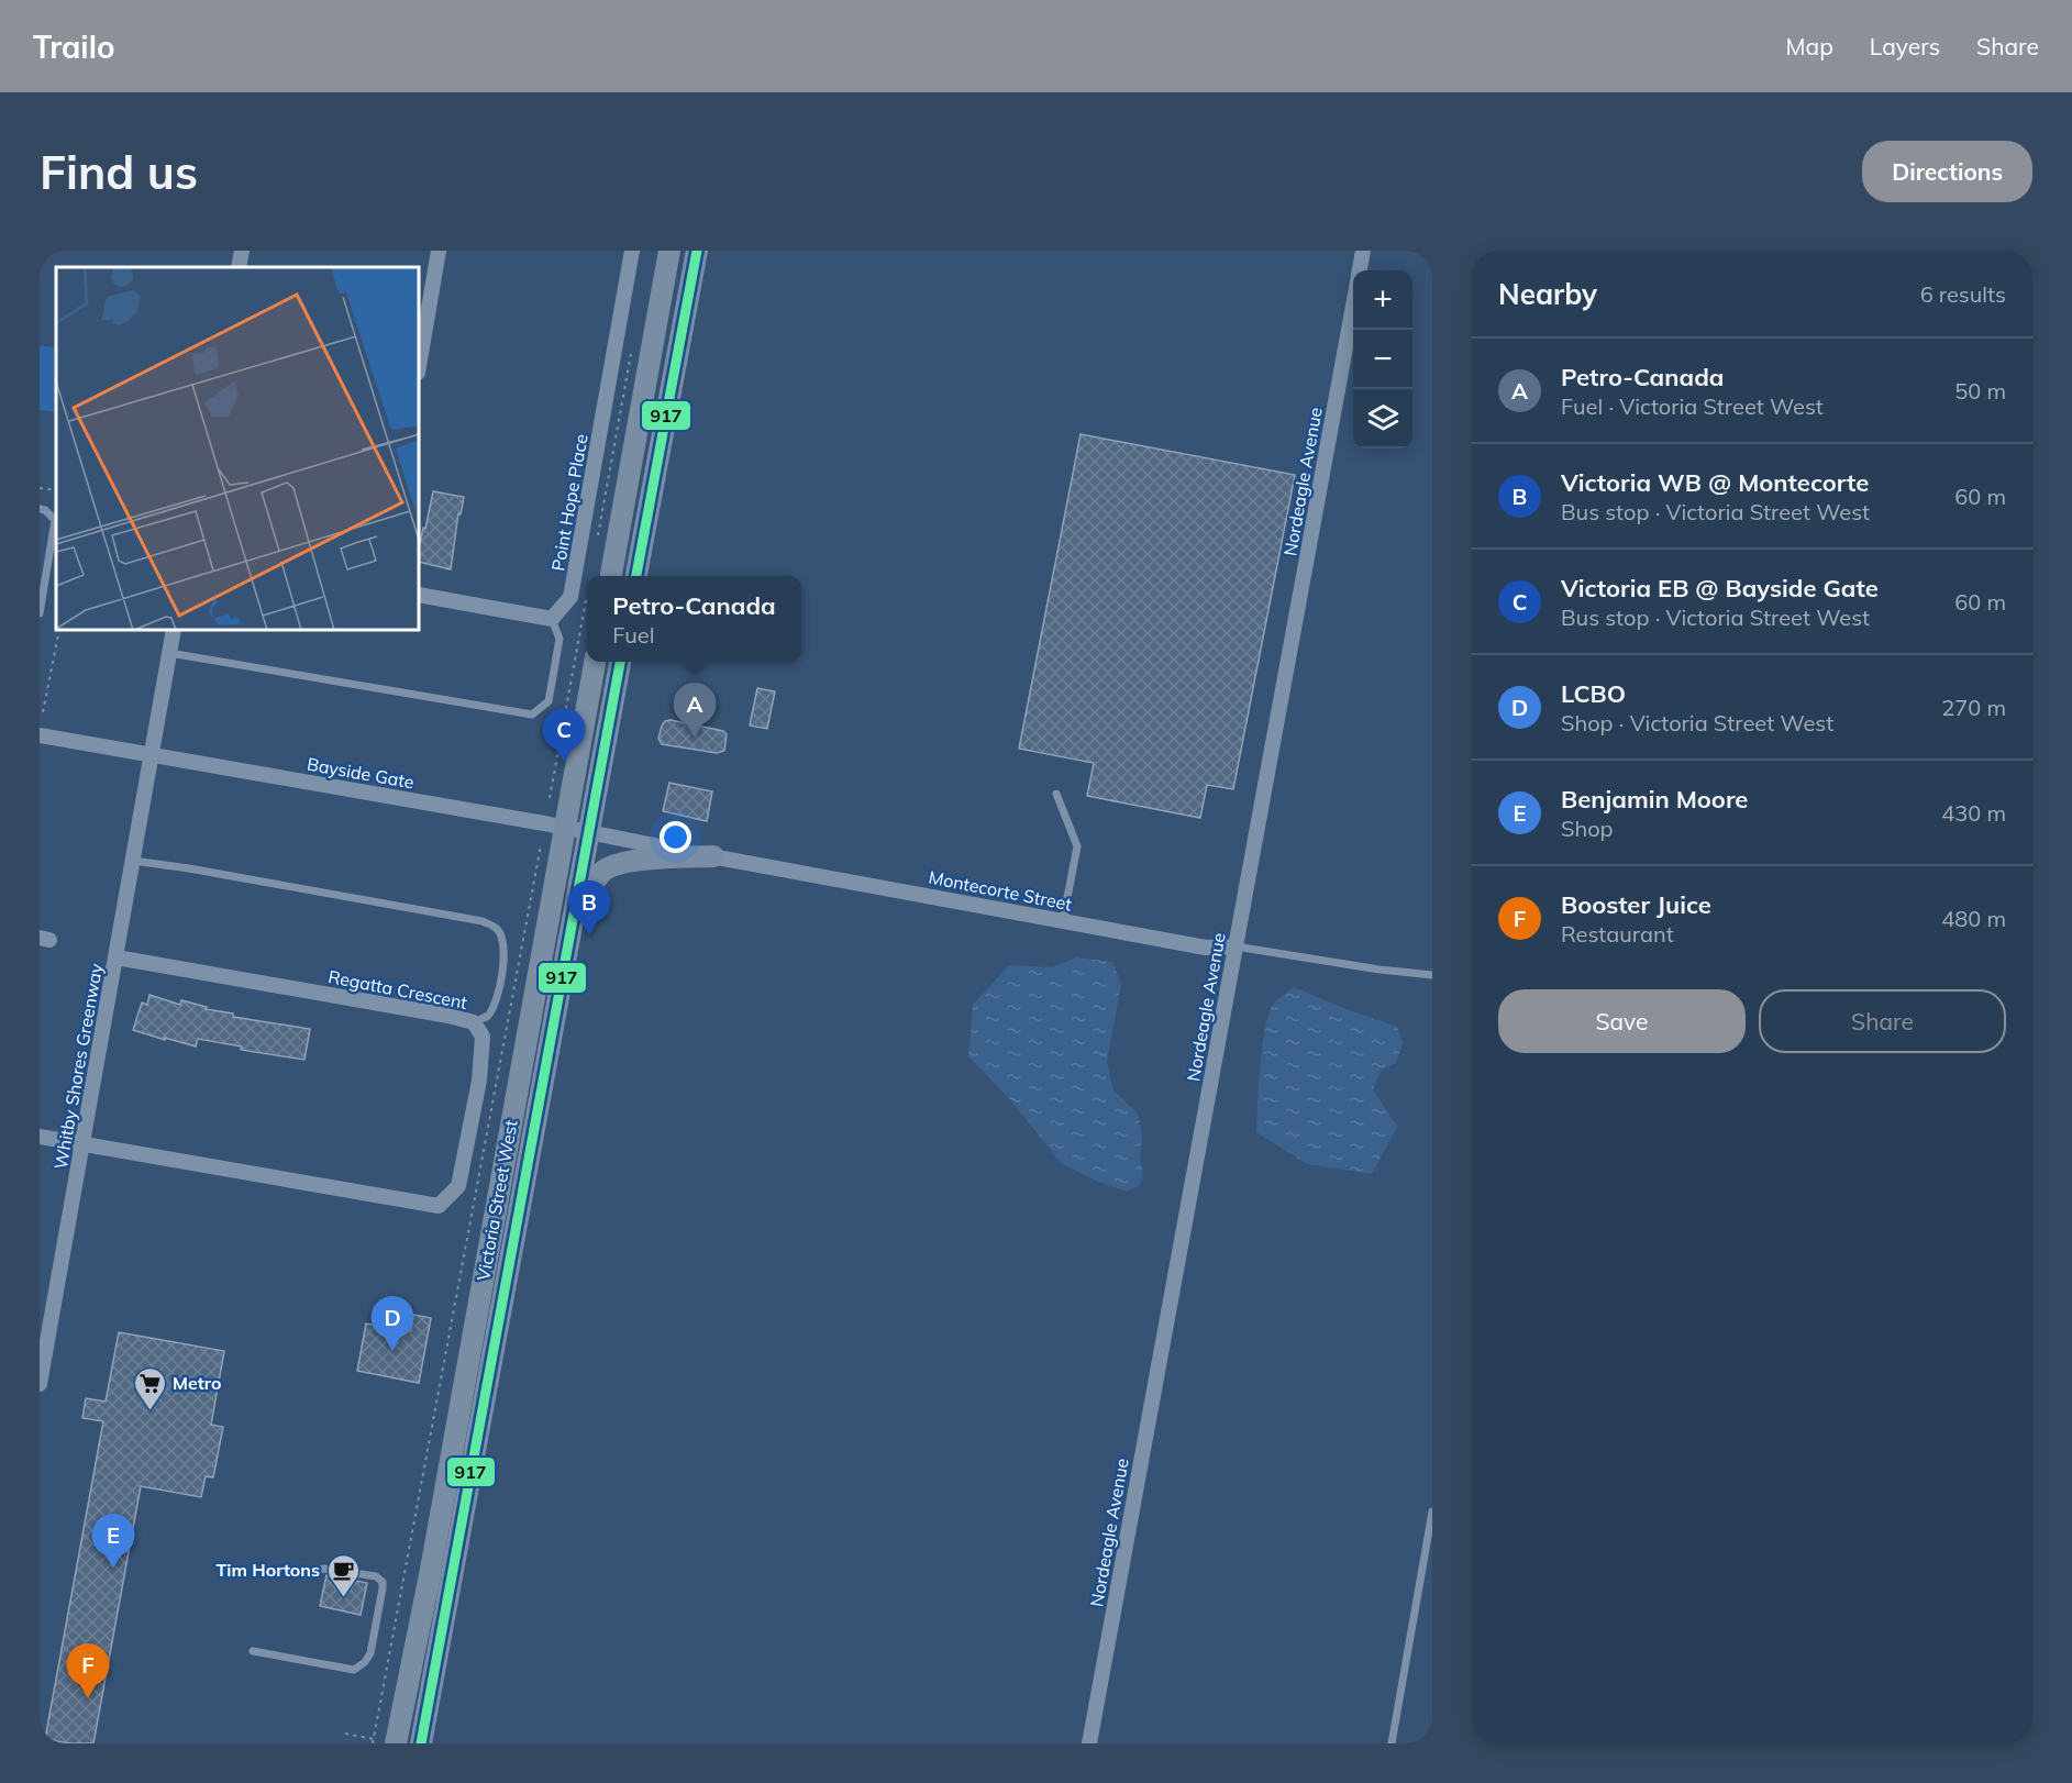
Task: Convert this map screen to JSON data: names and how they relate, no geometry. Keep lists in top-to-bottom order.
{
  "streets": {
    "main road": ["Victoria Street West"],
    "street": [
      "Nordeagle Avenue",
      "Point Hope Place",
      "Bayside Gate",
      "Montecorte Street",
      "Regatta Crescent",
      "Whitby Shores Greenway"
    ]
  },
  "crossings": [
    ["Nordeagle Avenue", "Montecorte Street"],
    ["Bayside Gate", "Montecorte Street"],
    ["Bayside Gate", "Whitby Shores Greenway"],
    ["Bayside Gate", "Victoria Street West"],
    ["Montecorte Street", "Victoria Street West"],
    ["Regatta Crescent", "Whitby Shores Greenway"]
  ],
  "places": {
    "supermarket": ["Metro"],
    "cafe": ["Tim Hortons"]
  },
  "lines": ["transit line 917"],
  "page": {
    "header": "Trailo",
    "nav": ["Map", "Layers", "Share"],
    "buttons": [
      "Directions",
      ["Save", "Share"]
    ],
    "title": "Find us",
    "heading": ["Nearby", "6 results"],
    "map_buttons": ["+", "−"],
    "list": [
      {
        "mark": "A",
        "name": "Petro-Canada",
        "note": "Fuel · Victoria Street West",
        "value": "50 m"
      },
      {
        "mark": "B",
        "name": "Victoria WB @ Montecorte",
        "note": "Bus stop · Victoria Street West",
        "value": "60 m"
      },
      {
        "mark": "C",
        "name": "Victoria EB @ Bayside Gate",
        "note": "Bus stop · Victoria Street West",
        "value": "60 m"
      },
      {
        "mark": "D",
        "name": "LCBO",
        "note": "Shop · Victoria Street West",
        "value": "270 m"
      },
      {
        "mark": "E",
        "name": "Benjamin Moore",
        "note": "Shop",
        "value": "430 m"
      },
      {
        "mark": "F",
        "name": "Booster Juice",
        "note": "Restaurant",
        "value": "480 m"
      }
    ],
    "popup": ["Petro-Canada", "Fuel"],
    "pins": [
      "A",
      "C",
      "B",
      "D",
      "E",
      "F"
    ]
  }
}
